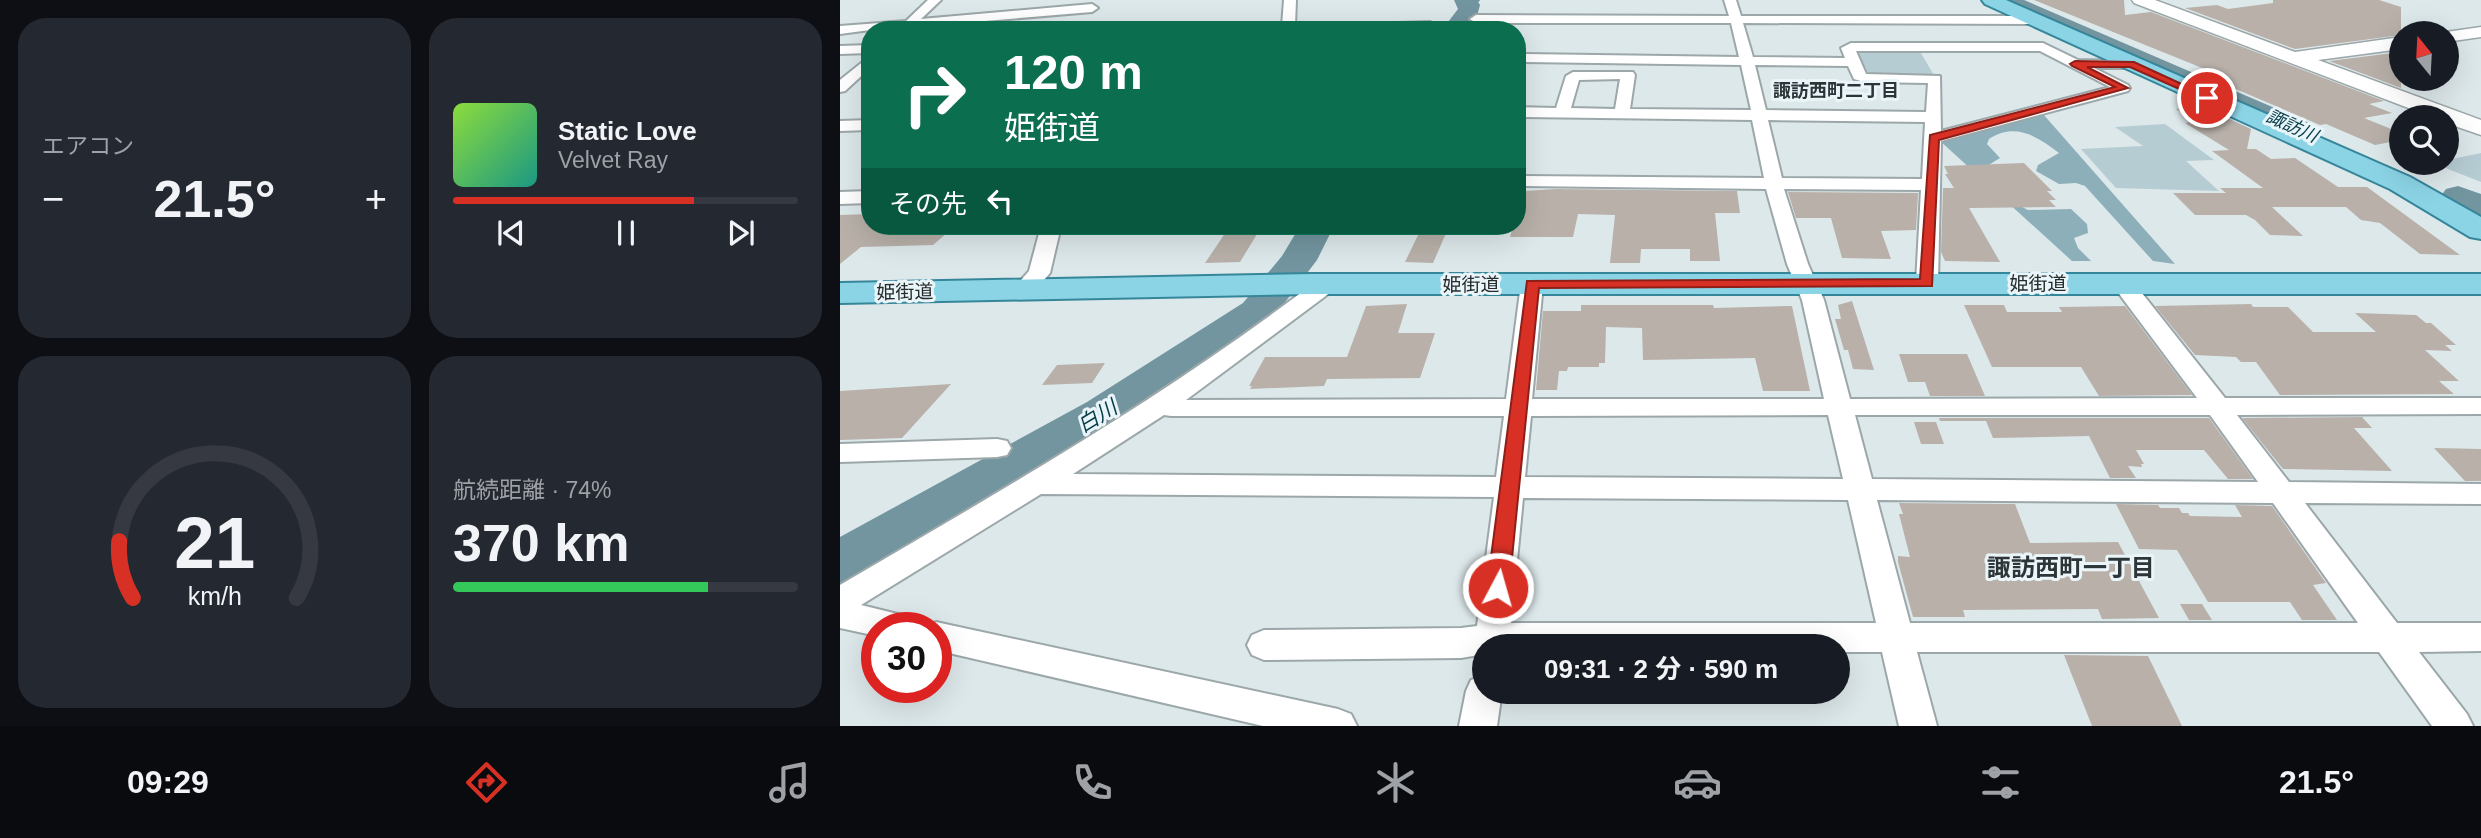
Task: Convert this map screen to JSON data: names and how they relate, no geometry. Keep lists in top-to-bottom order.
{
  "streets": {
    "main road": ["姫街道"]
  },
  "districts": ["諏訪西町二丁目", "諏訪西町一丁目"],
  "water": ["諏訪川", "白川"],
  "north": "top",
  "page": {
    "tile": [
      "エアコン",
      ["航続距離 · 74%", "370 km"]
    ],
    "turn": ["120 m", "姫街道"],
    "song": ["Static Love", "Velvet Ray"],
    "then": "その先",
    "heat": ["−", "21.5°", "+"],
    "limit": "30",
    "trip": "09:31 · 2 分 · 590 m",
    "tabs": ["09:29", "21.5°"],
    "gauge": ["21", "km/h"]
  }
}
